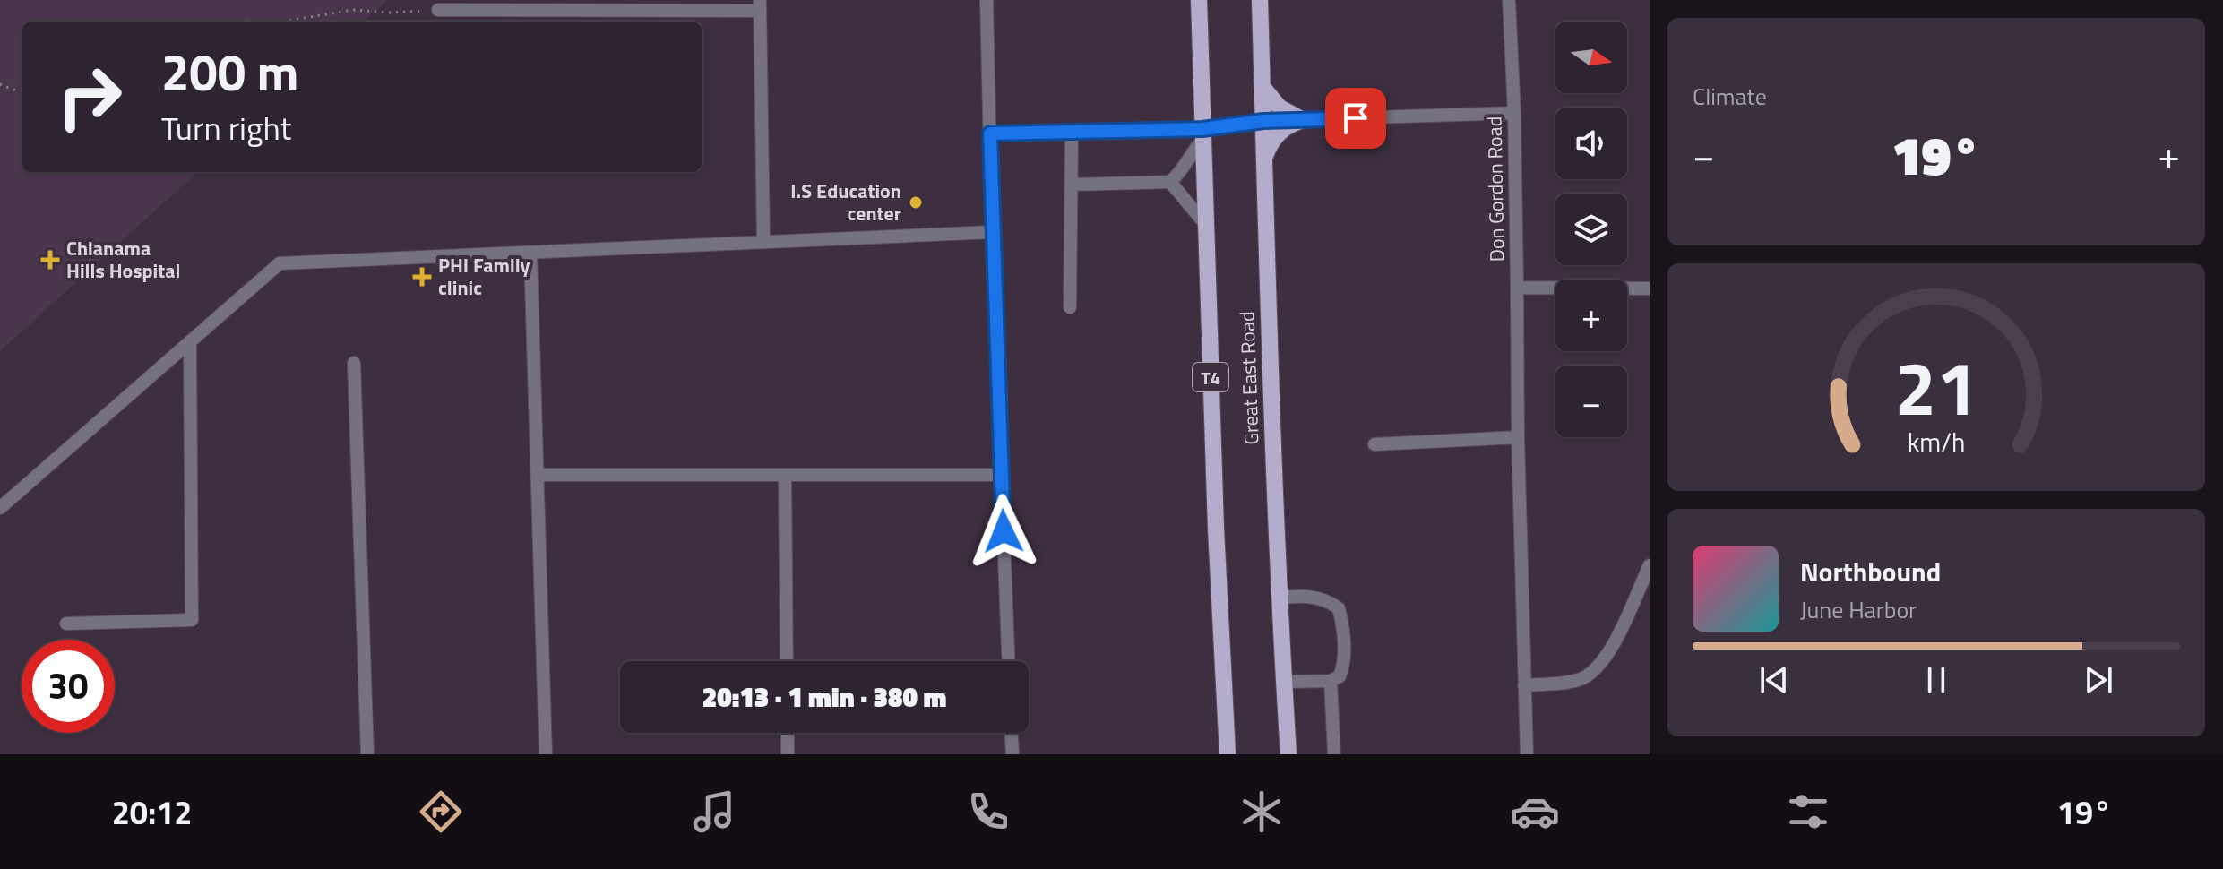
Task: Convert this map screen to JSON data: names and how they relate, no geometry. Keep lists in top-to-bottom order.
{
  "streets": {
    "main road": ["T4", "Great East Road"],
    "street": ["Don Gordon Road"]
  },
  "places": {
    "other": ["I.S Education center"],
    "health": ["Chianama Hills Hospital", "PHI Family clinic"]
  },
  "north": "right",
  "page": {
    "tile": "Climate",
    "map_buttons": ["+", "−"],
    "turn": ["200 m", "Turn right"],
    "heat": ["−", "19°", "+"],
    "song": ["Northbound", "June Harbor"],
    "limit": "30",
    "trip": "20:13 · 1 min · 380 m",
    "tabs": ["20:12", "19°"],
    "gauge": ["21", "km/h"]
  }
}
